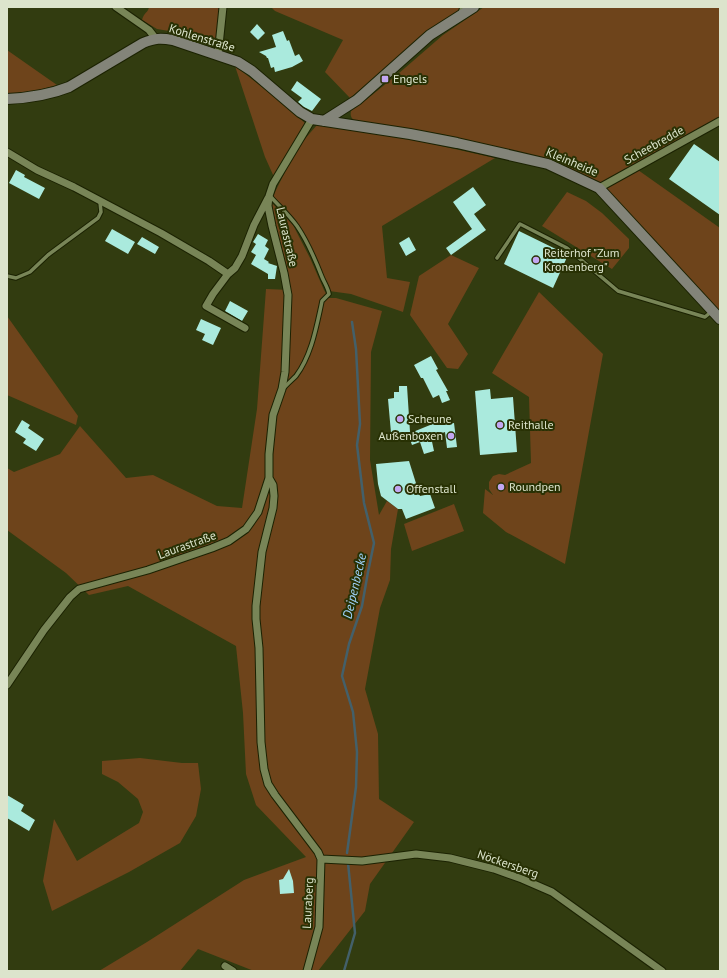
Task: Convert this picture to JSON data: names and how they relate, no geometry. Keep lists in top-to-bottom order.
{
  "streets": {
    "street": [
      "Kohlenstraße",
      "Scheebredde",
      "Kleinheide",
      "Laurastraße",
      "Nöckersberg",
      "Lauraberg"
    ]
  },
  "crossings": [
    ["Kohlenstraße", "Kleinheide"],
    ["Kohlenstraße", "Laurastraße"],
    ["Scheebredde", "Kleinheide"],
    ["Kleinheide", "Laurastraße"],
    ["Nöckersberg", "Lauraberg"]
  ],
  "water": ["Deipenbecke"],
  "places": {
    "transit": ["Engels"],
    "other": [
      "Reiterhof \"Zum Kronenberg\"",
      "Scheune",
      "Reithalle",
      "Außenboxen",
      "Roundpen",
      "Offenstall"
    ]
  }
}
